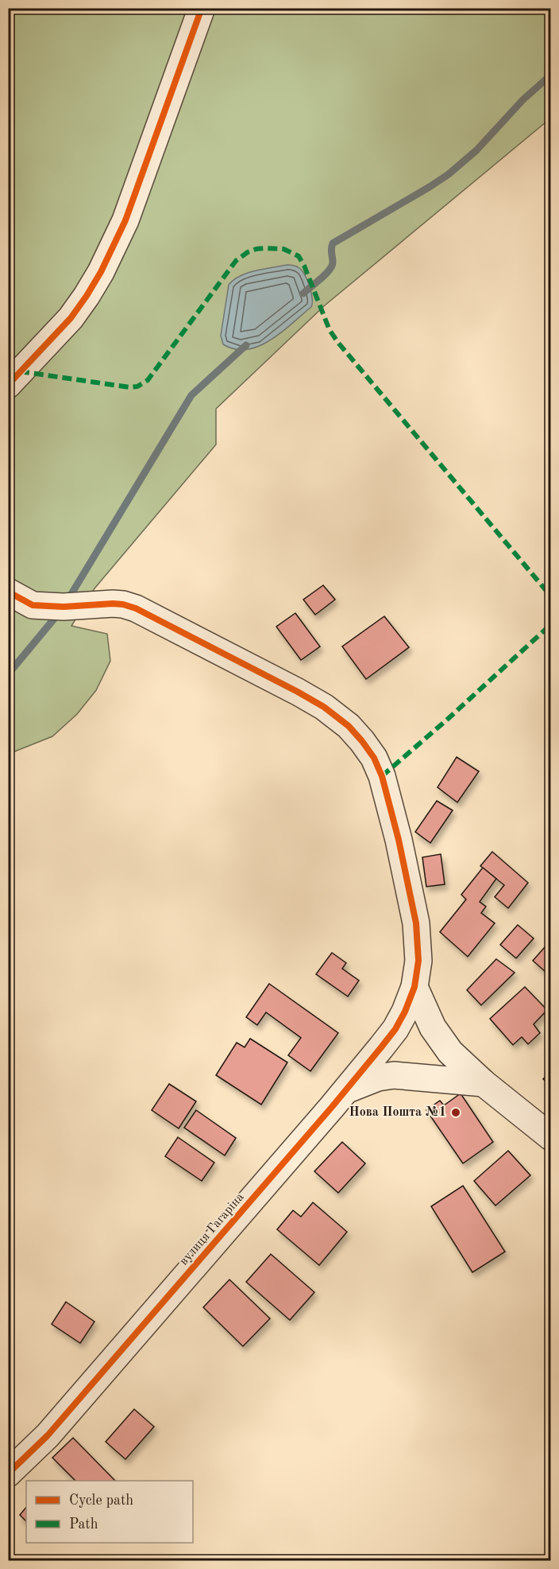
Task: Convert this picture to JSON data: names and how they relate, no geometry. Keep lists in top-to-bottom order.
{
  "streets": {
    "street": ["вулиця Гагаріна"]
  },
  "places": ["Нова Пошта №1"],
  "legend": ["Cycle path", "Path"]
}
